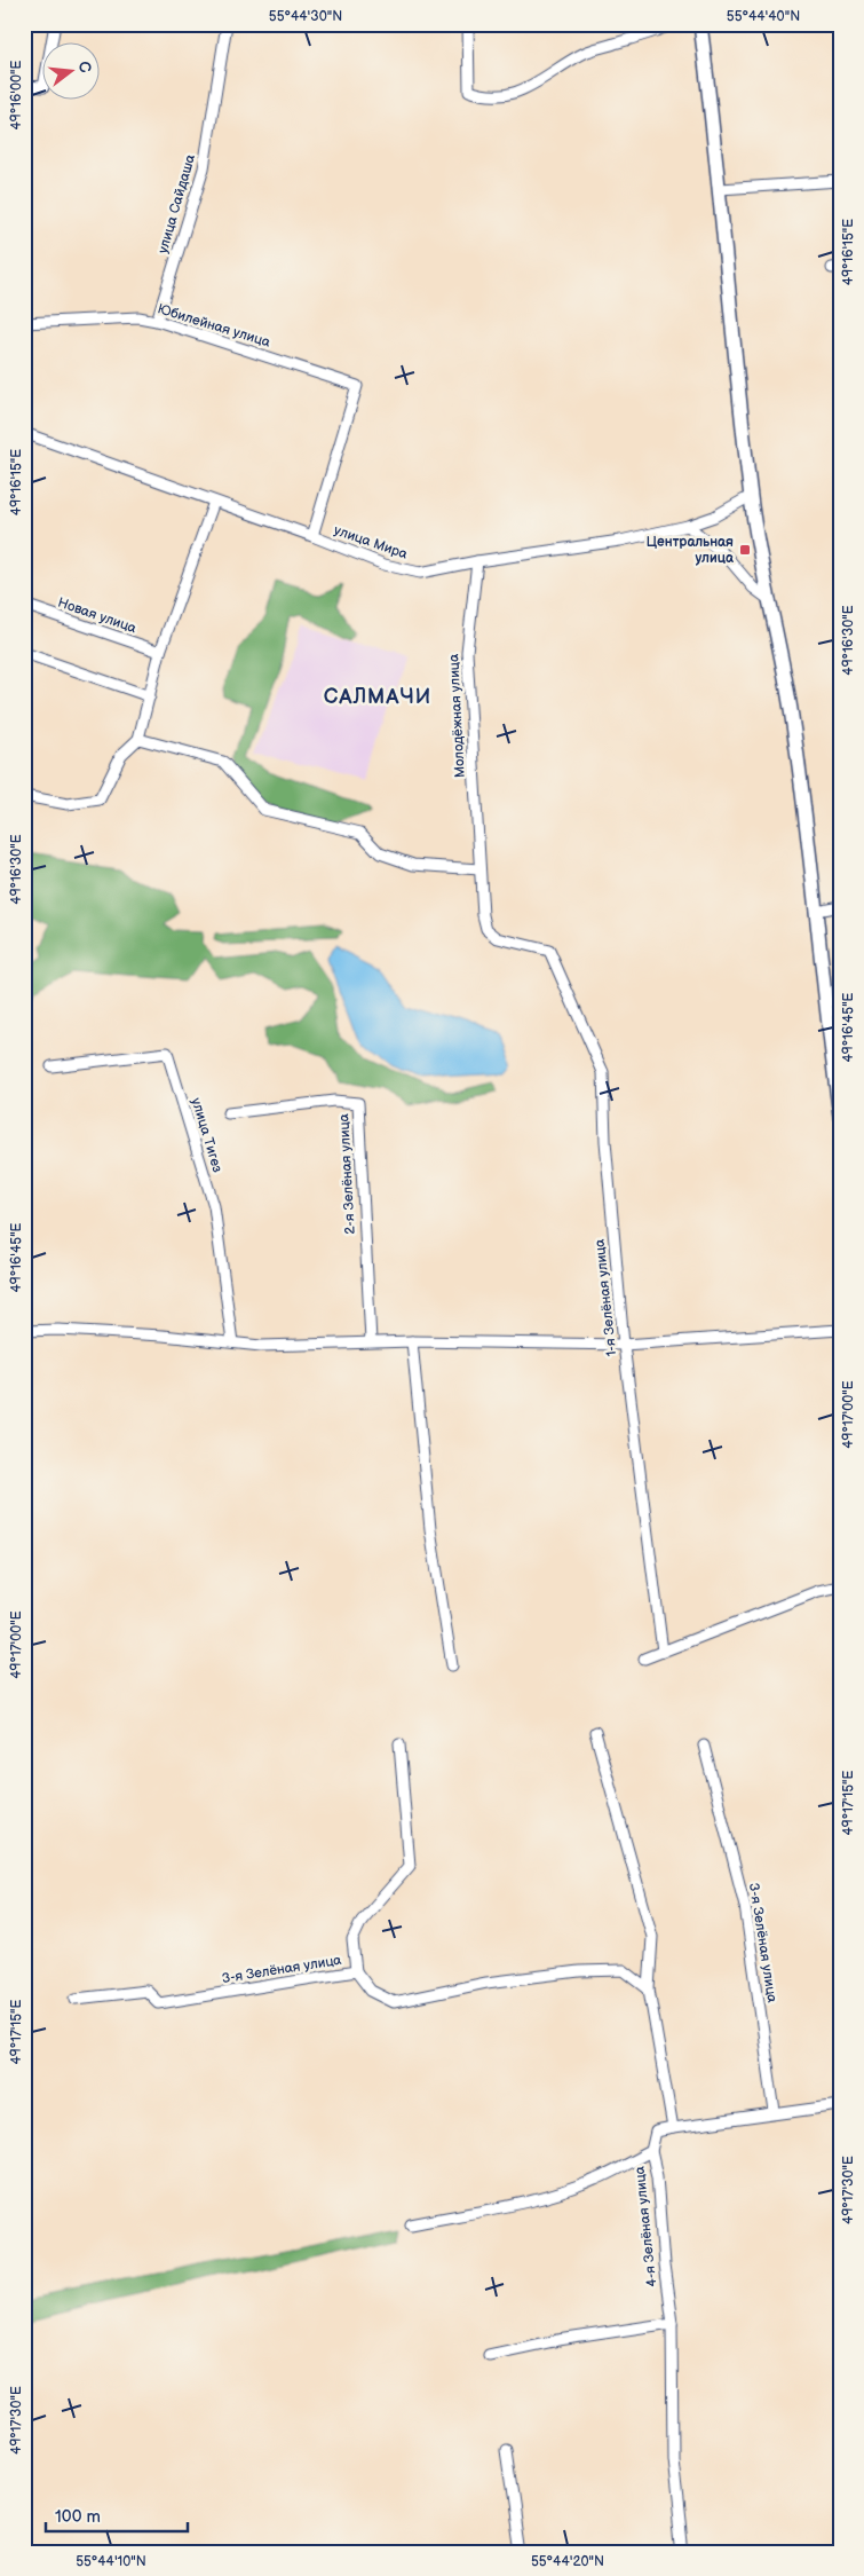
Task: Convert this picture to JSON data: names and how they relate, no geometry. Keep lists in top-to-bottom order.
{
  "streets": {
    "street": [
      "улица Сайдаша",
      "Юбилейная улица",
      "улица Мира",
      "Новая улица",
      "Молодёжная улица",
      "улица Тигез",
      "2-я Зелёная улица",
      "1-я Зелёная улица",
      "3-я Зелёная улица",
      "4-я Зелёная улица"
    ]
  },
  "crossings": [
    ["улица Сайдаша", "Юбилейная улица"],
    ["Юбилейная улица", "улица Мира"],
    ["улица Мира", "Молодёжная улица"],
    ["Молодёжная улица", "1-я Зелёная улица"]
  ],
  "districts": ["САЛМАЧИ"],
  "places": {
    "transit": ["Центральная улица"]
  },
  "scale_bar": "100 m",
  "north": "right",
  "coordinates": [
    "55°44'30\"N",
    "55°44'40\"N",
    "49°16'00\"E",
    "49°16'15\"E",
    "49°16'30\"E",
    "49°16'45\"E",
    "49°17'00\"E",
    "49°17'15\"E",
    "49°17'30\"E",
    "55°44'10\"N",
    "55°44'20\"N"
  ]
}
